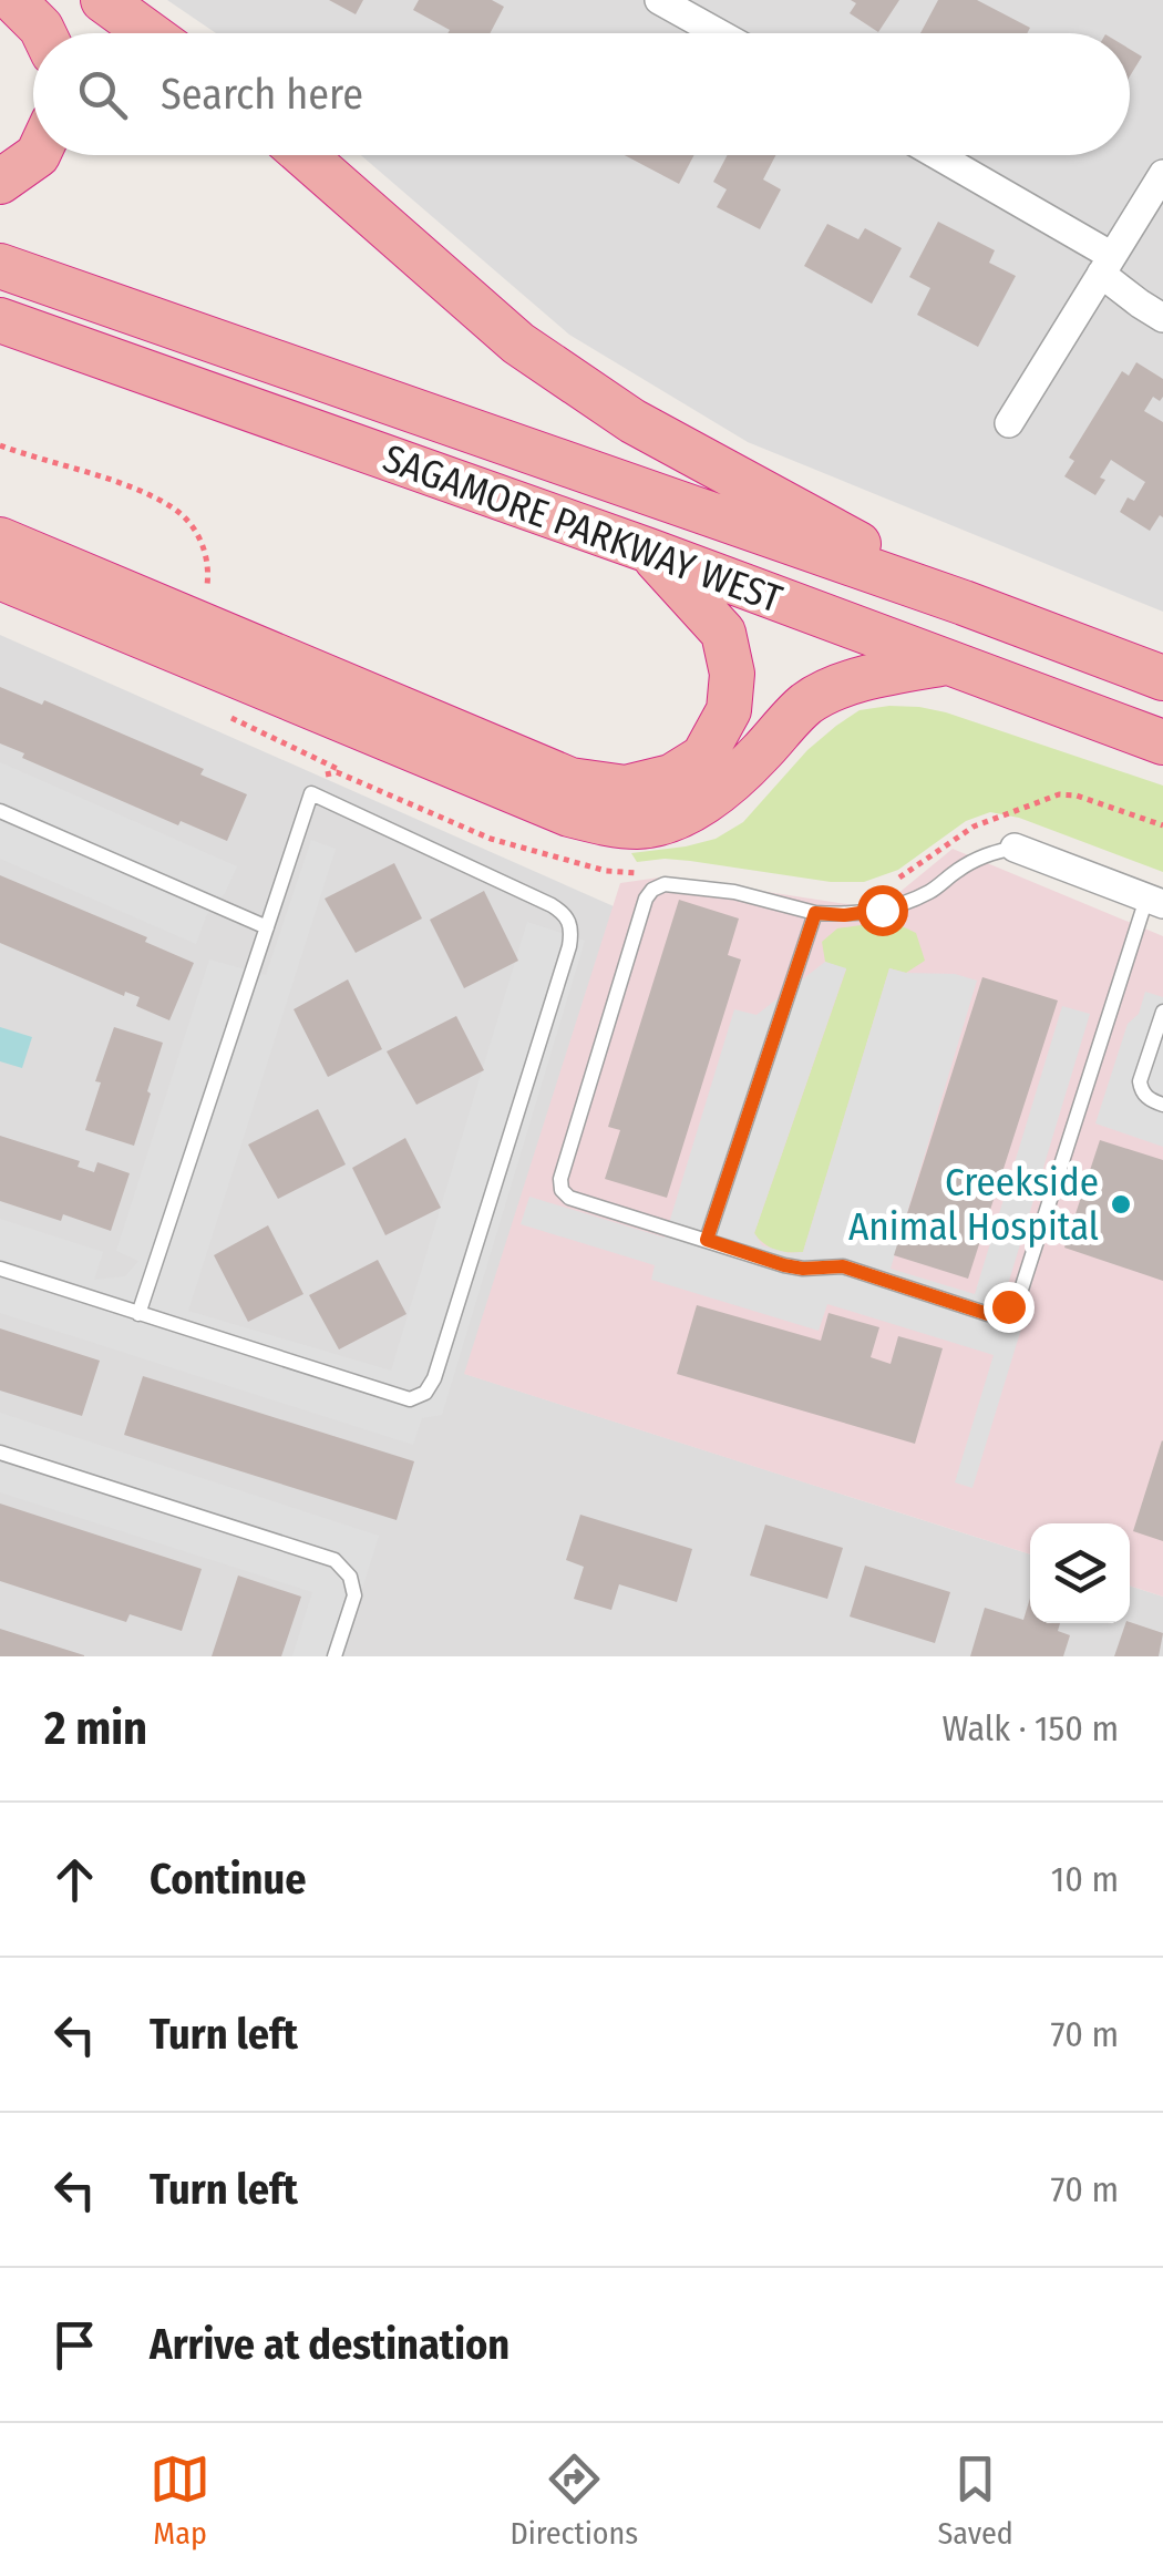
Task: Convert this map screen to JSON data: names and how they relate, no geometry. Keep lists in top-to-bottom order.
{
  "streets": {
    "highway": ["SAGAMORE PARKWAY WEST"]
  },
  "places": ["Creekside Animal Hospital"],
  "page": {
    "search": "Search here",
    "heading": ["2 min", "Walk · 150 m"],
    "list": [
      ["Continue", "10 m"],
      ["Turn left", "70 m"],
      ["Turn left", "70 m"],
      "Arrive at destination"
    ],
    "nav": ["Map", "Directions", "Saved"]
  }
}
